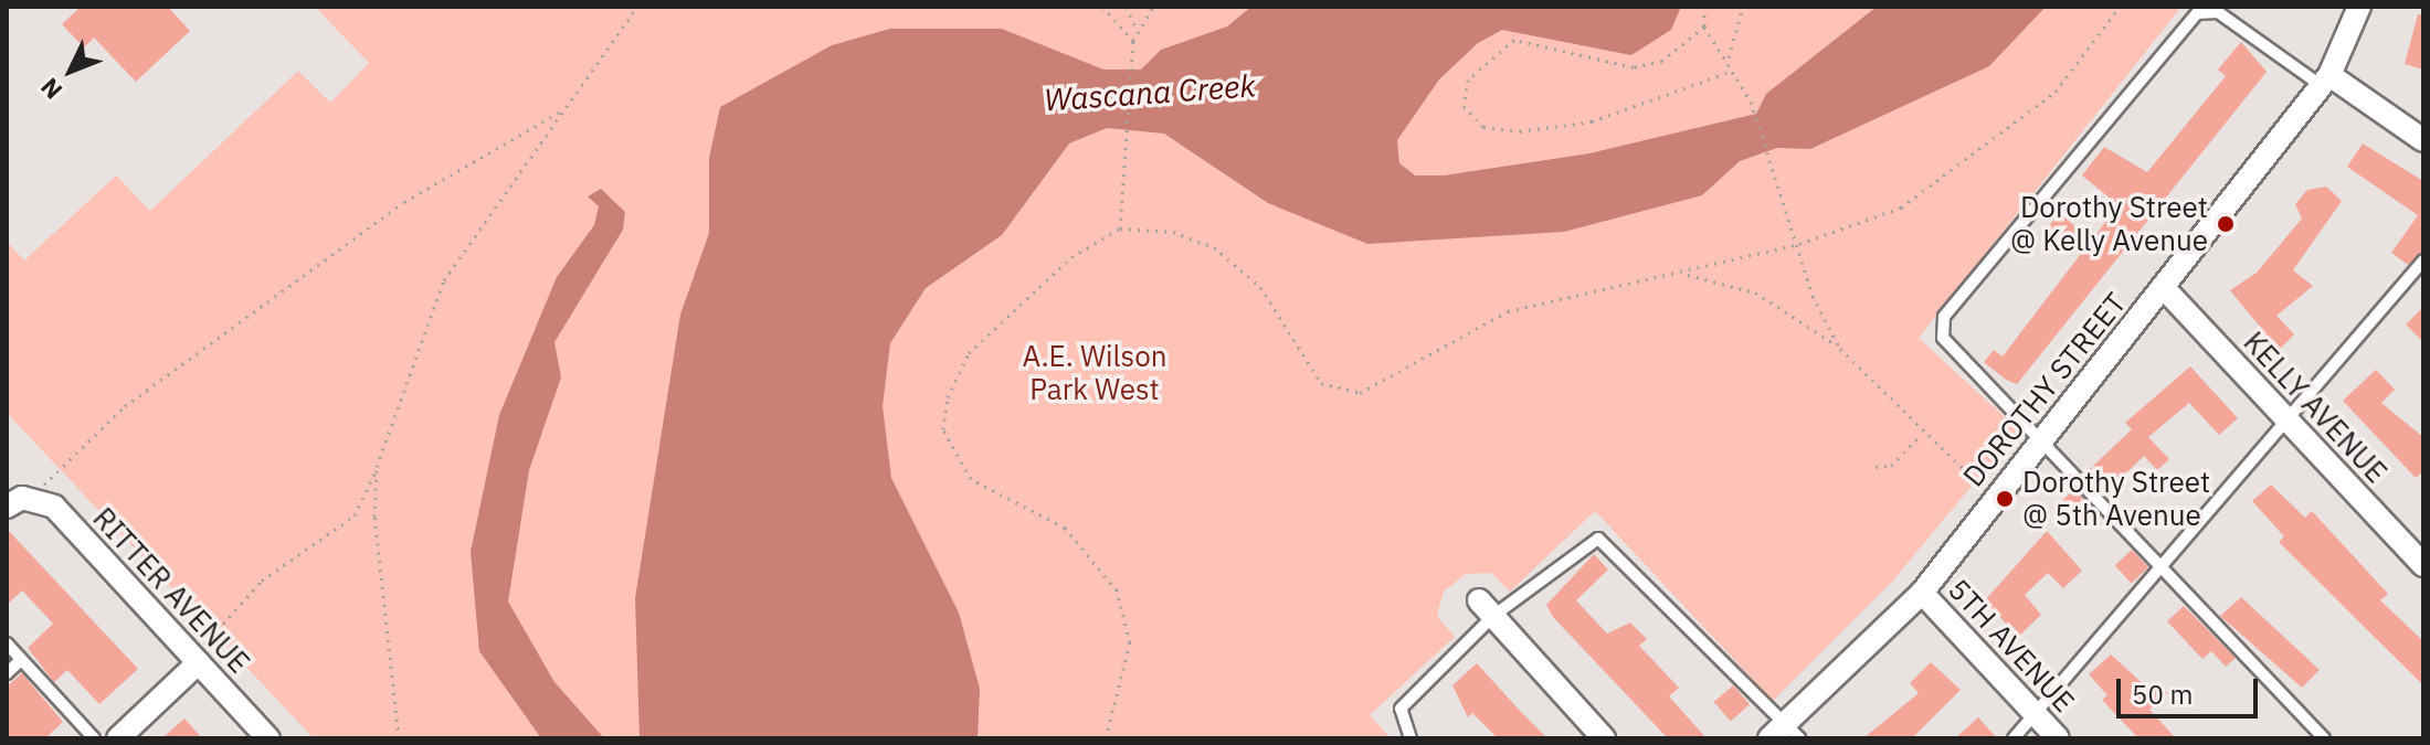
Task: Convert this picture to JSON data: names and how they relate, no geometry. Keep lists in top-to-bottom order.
{
  "streets": {
    "street": [
      "DOROTHY STREET",
      "KELLY AVENUE",
      "RITTER AVENUE",
      "5TH AVENUE"
    ]
  },
  "crossings": [
    ["DOROTHY STREET", "KELLY AVENUE"],
    ["DOROTHY STREET", "5TH AVENUE"]
  ],
  "water": ["Wascana Creek"],
  "parks": ["A.E. Wilson Park West"],
  "places": ["Dorothy Street @ Kelly Avenue", "Dorothy Street @ 5th Avenue"],
  "scale_bar": "50 m",
  "north": "bottom left"
}
